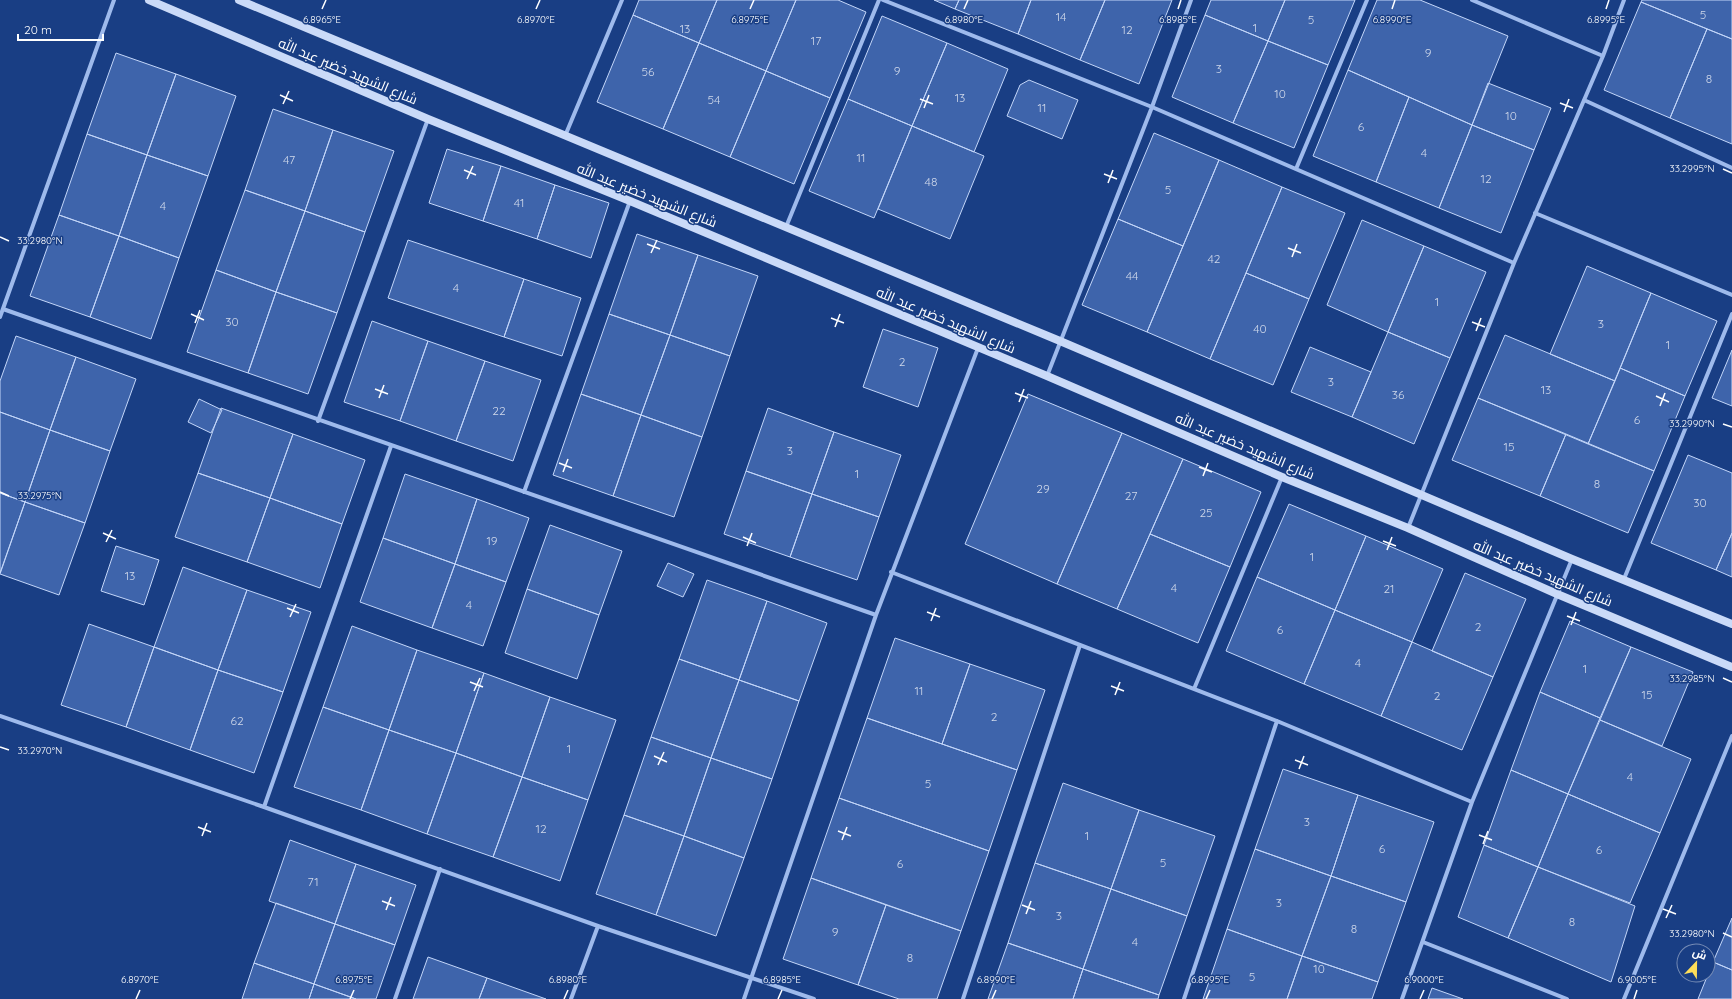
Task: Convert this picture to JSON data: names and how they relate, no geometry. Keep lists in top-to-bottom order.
{
  "streets": {
    "main road": ["شارع الشهيد خضير عبد الله"]
  },
  "house_numbers": [
    "5",
    "14",
    "5",
    "1",
    "13",
    "12",
    "17",
    "9",
    "3",
    "9",
    "56",
    "8",
    "10",
    "13",
    "54",
    "11",
    "10",
    "6",
    "4",
    "11",
    "47",
    "12",
    "48",
    "5",
    "41",
    "4",
    "42",
    "44",
    "4",
    "1",
    "30",
    "3",
    "40",
    "1",
    "2",
    "3",
    "13",
    "36",
    "22",
    "6",
    "15",
    "3",
    "1",
    "8",
    "29",
    "27",
    "30",
    "25",
    "19",
    "1",
    "13",
    "4",
    "21",
    "4",
    "2",
    "6",
    "4",
    "1",
    "11",
    "15",
    "2",
    "2",
    "62",
    "1",
    "4",
    "5",
    "3",
    "12",
    "1",
    "6",
    "6",
    "5",
    "6",
    "71",
    "3",
    "3",
    "8",
    "8",
    "9",
    "4",
    "8",
    "10",
    "5"
  ],
  "scale_bar": "20 m",
  "north": "top",
  "coordinates": [
    "6.8970°E",
    "6.8975°E",
    "6.8980°E",
    "6.8985°E",
    "6.8990°E",
    "6.8995°E",
    "6.8965°E",
    "33.2995°N",
    "33.2980°N",
    "33.2990°N",
    "33.2975°N",
    "33.2985°N",
    "33.2970°N",
    "6.9000°E",
    "6.9005°E"
  ]
}
